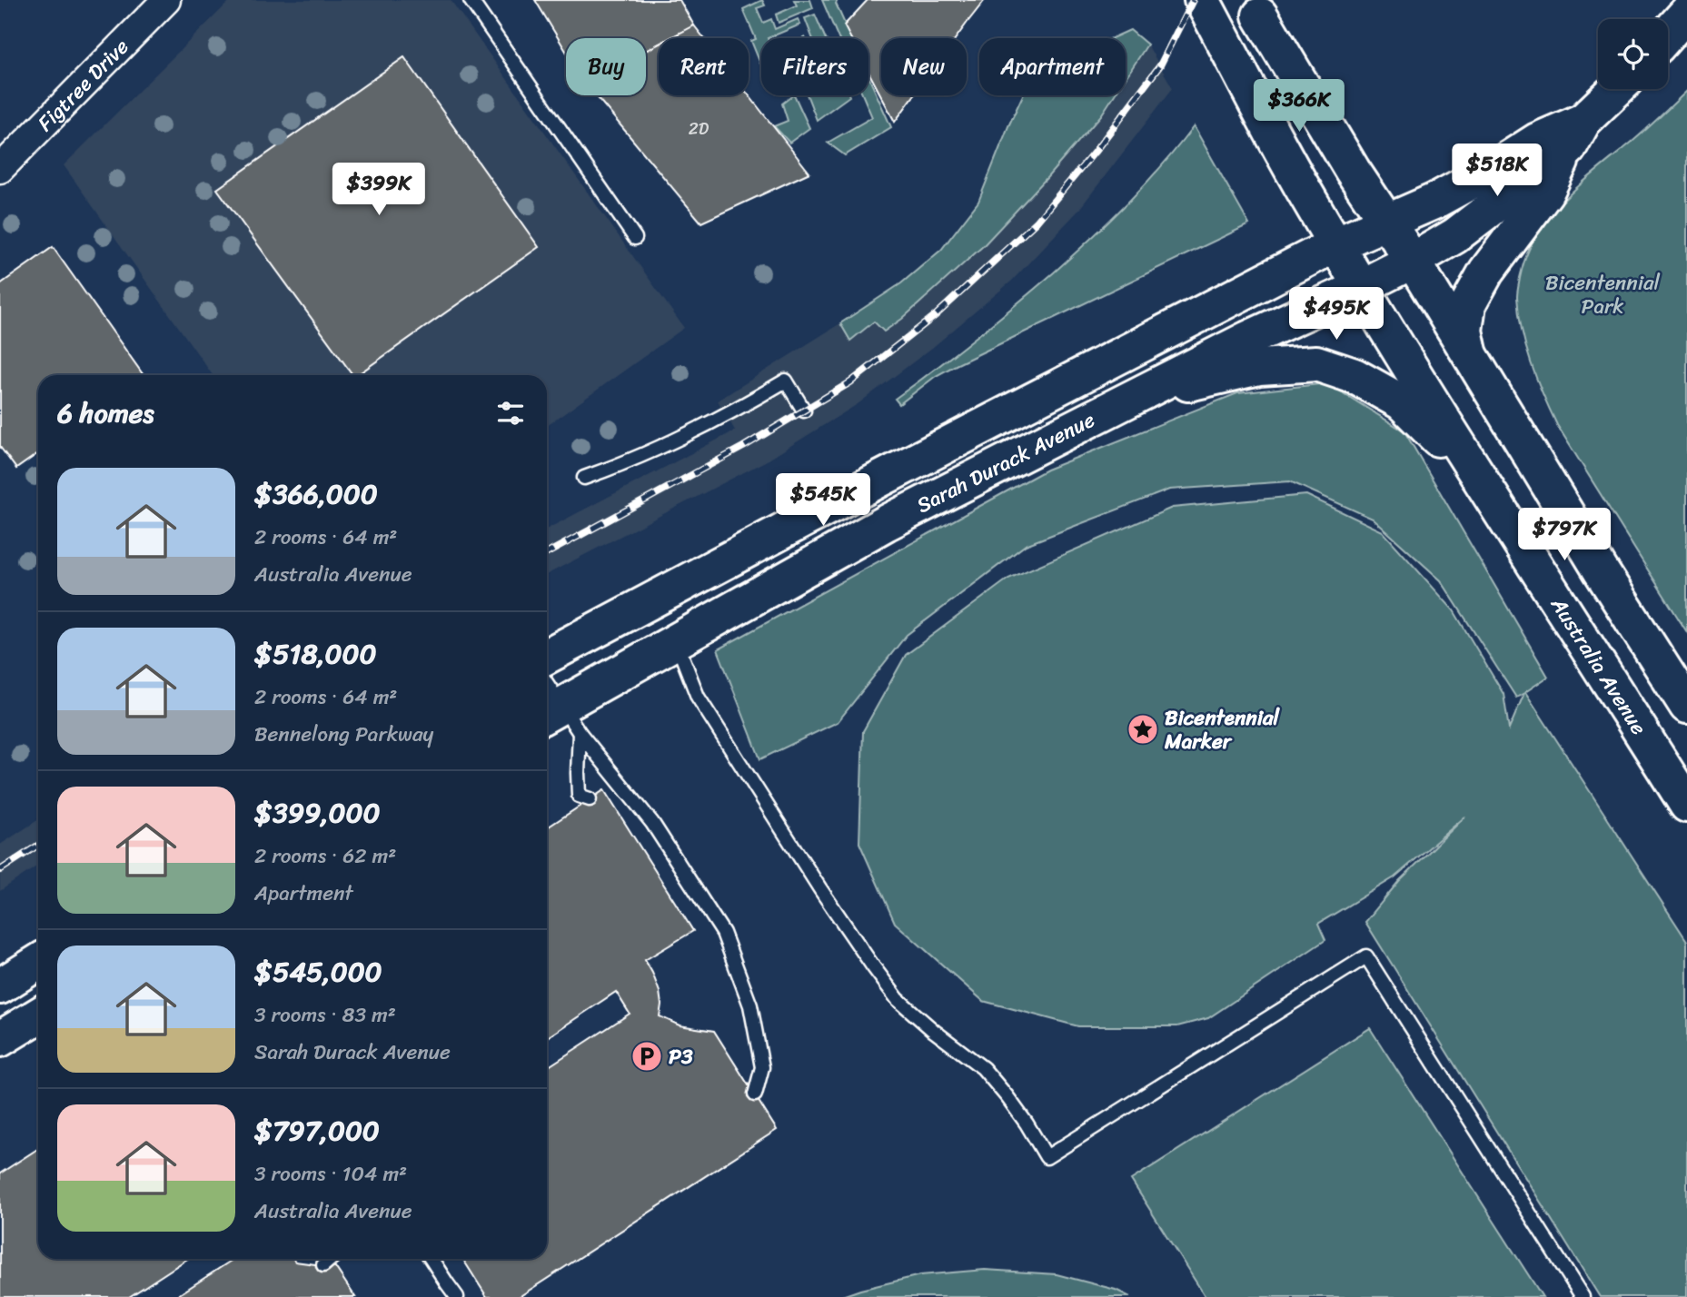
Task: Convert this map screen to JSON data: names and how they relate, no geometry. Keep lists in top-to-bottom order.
{
  "streets": {
    "street": ["Figtree Drive", "Sarah Durack Avenue", "Australia Avenue"]
  },
  "crossings": [
    ["Sarah Durack Avenue", "Australia Avenue"]
  ],
  "parks": ["Bicentennial Park"],
  "places": {
    "place": ["Bicentennial Marker"],
    "parking": ["P3"]
  },
  "house_numbers": ["2D"],
  "page": {
    "chip": [
      "Buy",
      "Rent",
      "Filters",
      "New",
      "Apartment"
    ],
    "price": [
      "$366K",
      "$518K",
      "$399K",
      "$495K",
      "$545K",
      "$797K"
    ],
    "heading": "6 homes",
    "list": [
      {
        "name": "$366,000",
        "note": "2 rooms · 64 m² · Australia Avenue"
      },
      {
        "name": "$518,000",
        "note": "2 rooms · 64 m² · Bennelong Parkway"
      },
      {
        "name": "$399,000",
        "note": "2 rooms · 62 m² · Apartment"
      },
      {
        "name": "$545,000",
        "note": "3 rooms · 83 m² · Sarah Durack Avenue"
      },
      {
        "name": "$797,000",
        "note": "3 rooms · 104 m² · Australia Avenue"
      }
    ]
  }
}
